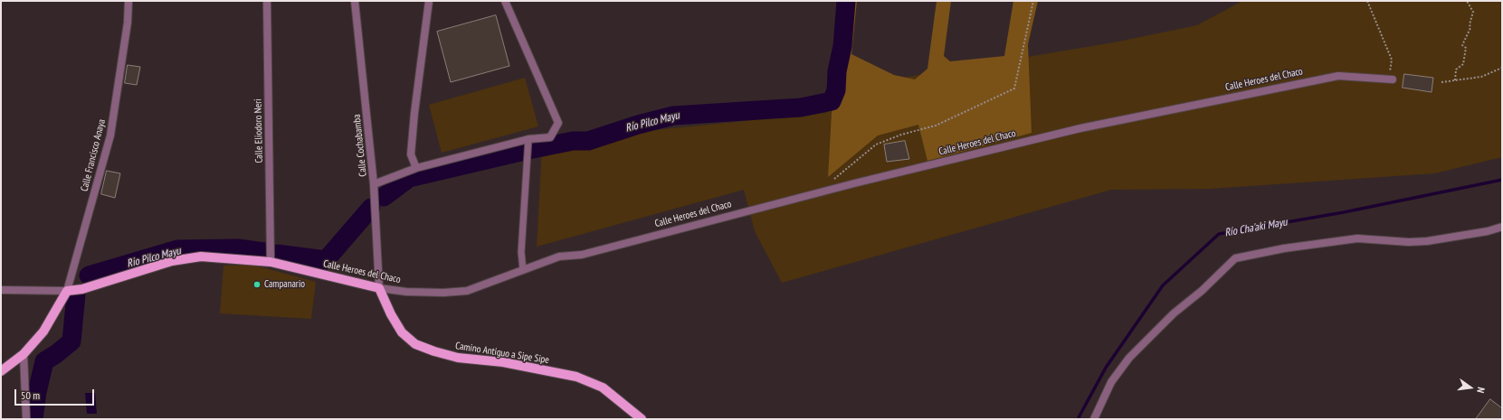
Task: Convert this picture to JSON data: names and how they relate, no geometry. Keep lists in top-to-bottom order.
{
  "streets": {
    "main road": ["Calle Heroes del Chaco", "Camino Antiguo a Sipe Sipe"],
    "street": ["Calle Eliodoro Neri", "Calle Cochabamba", "Calle Francisco Anaya"]
  },
  "crossings": [
    ["Calle Heroes del Chaco", "Calle Eliodoro Neri"],
    ["Calle Heroes del Chaco", "Calle Cochabamba"],
    ["Calle Heroes del Chaco", "Calle Francisco Anaya"],
    ["Calle Heroes del Chaco", "Camino Antiguo a Sipe Sipe"],
    ["Calle Cochabamba", "Camino Antiguo a Sipe Sipe"]
  ],
  "water": ["Río Pilco Mayu", "Río Cha'aki Mayu", "Rio Pilco Mayu"],
  "places": ["Campanario"],
  "scale_bar": "50 m",
  "north": "right"
}
